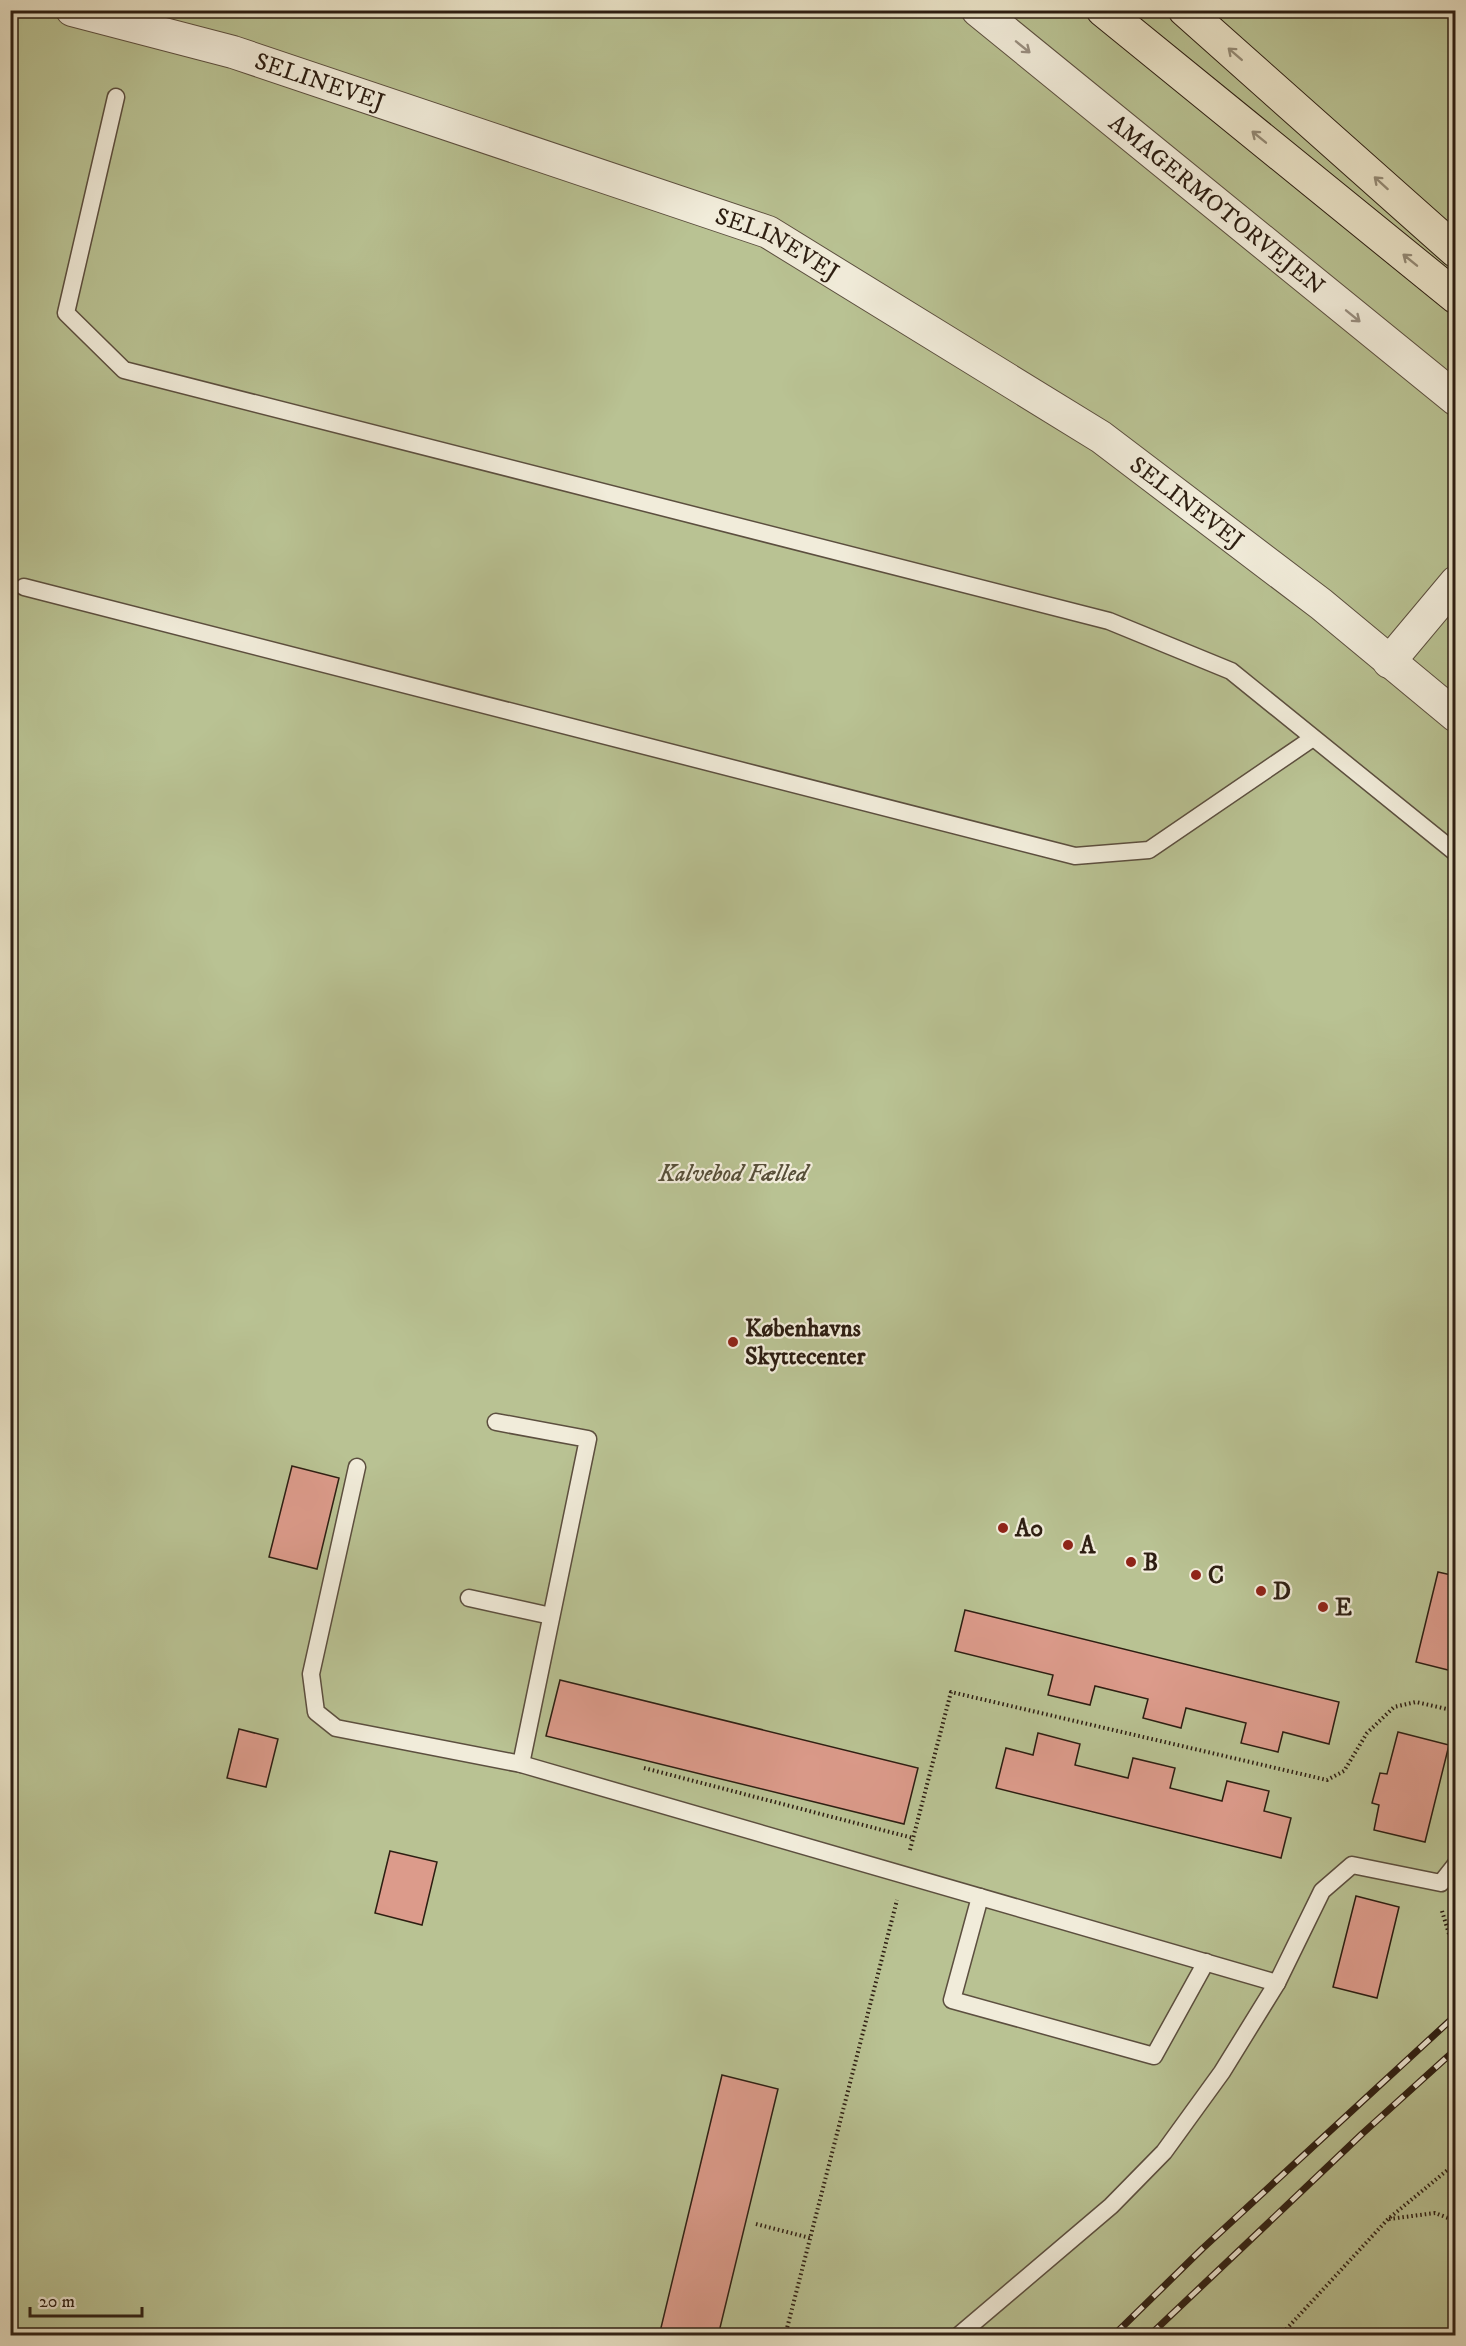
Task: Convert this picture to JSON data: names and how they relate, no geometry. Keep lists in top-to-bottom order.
{
  "streets": {
    "street": ["SELINEVEJ", "AMAGERMOTORVEJEN"]
  },
  "one_way": ["AMAGERMOTORVEJEN"],
  "parks": ["Kalvebod Fælled"],
  "places": [
    "Københavns Skyttecenter",
    "A0",
    "A",
    "B",
    "C",
    "D",
    "E"
  ],
  "scale_bar": "20 m"
}
